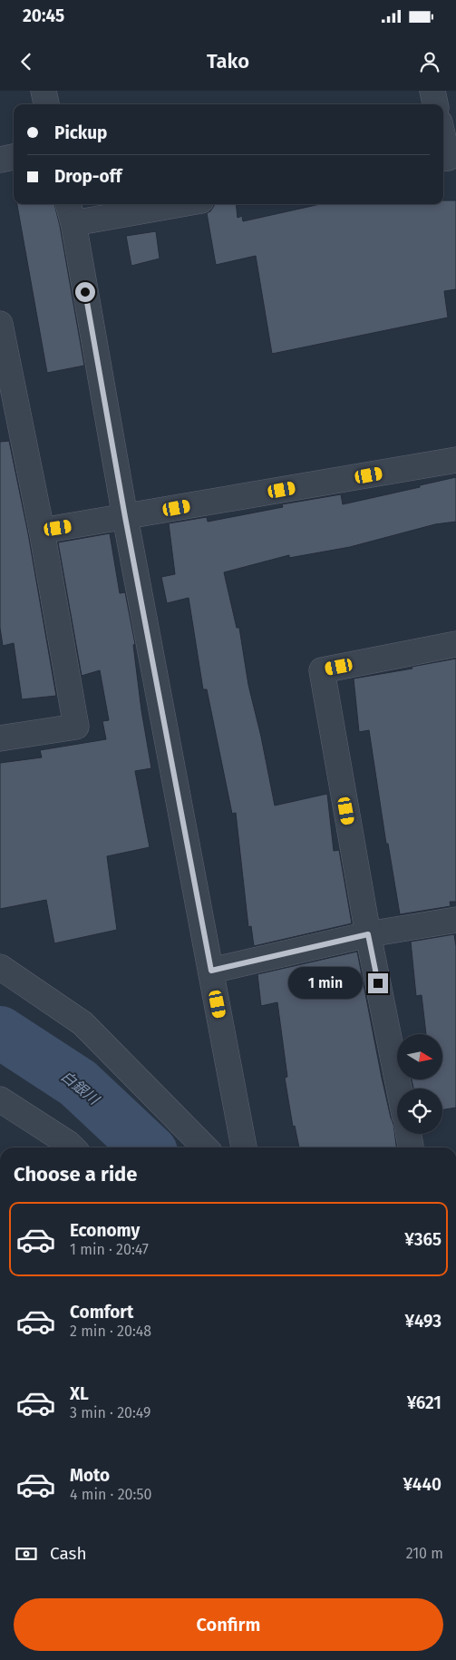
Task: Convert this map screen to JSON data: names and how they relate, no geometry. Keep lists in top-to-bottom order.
{
  "water": ["白銀川"],
  "north": "right",
  "page": {
    "status": "20:45",
    "header": "Tako",
    "banner": ["Pickup", "Drop-off"],
    "bubble": "1 min",
    "heading": "Choose a ride",
    "list": [
      {
        "name": "Economy",
        "note": "1 min · 20:47",
        "value": "¥365"
      },
      {
        "name": "Comfort",
        "note": "2 min · 20:48",
        "value": "¥493"
      },
      {
        "name": "XL",
        "note": "3 min · 20:49",
        "value": "¥621"
      },
      {
        "name": "Moto",
        "note": "4 min · 20:50",
        "value": "¥440"
      }
    ],
    "pay": ["Cash", "210 m"],
    "buttons": "Confirm"
  }
}
